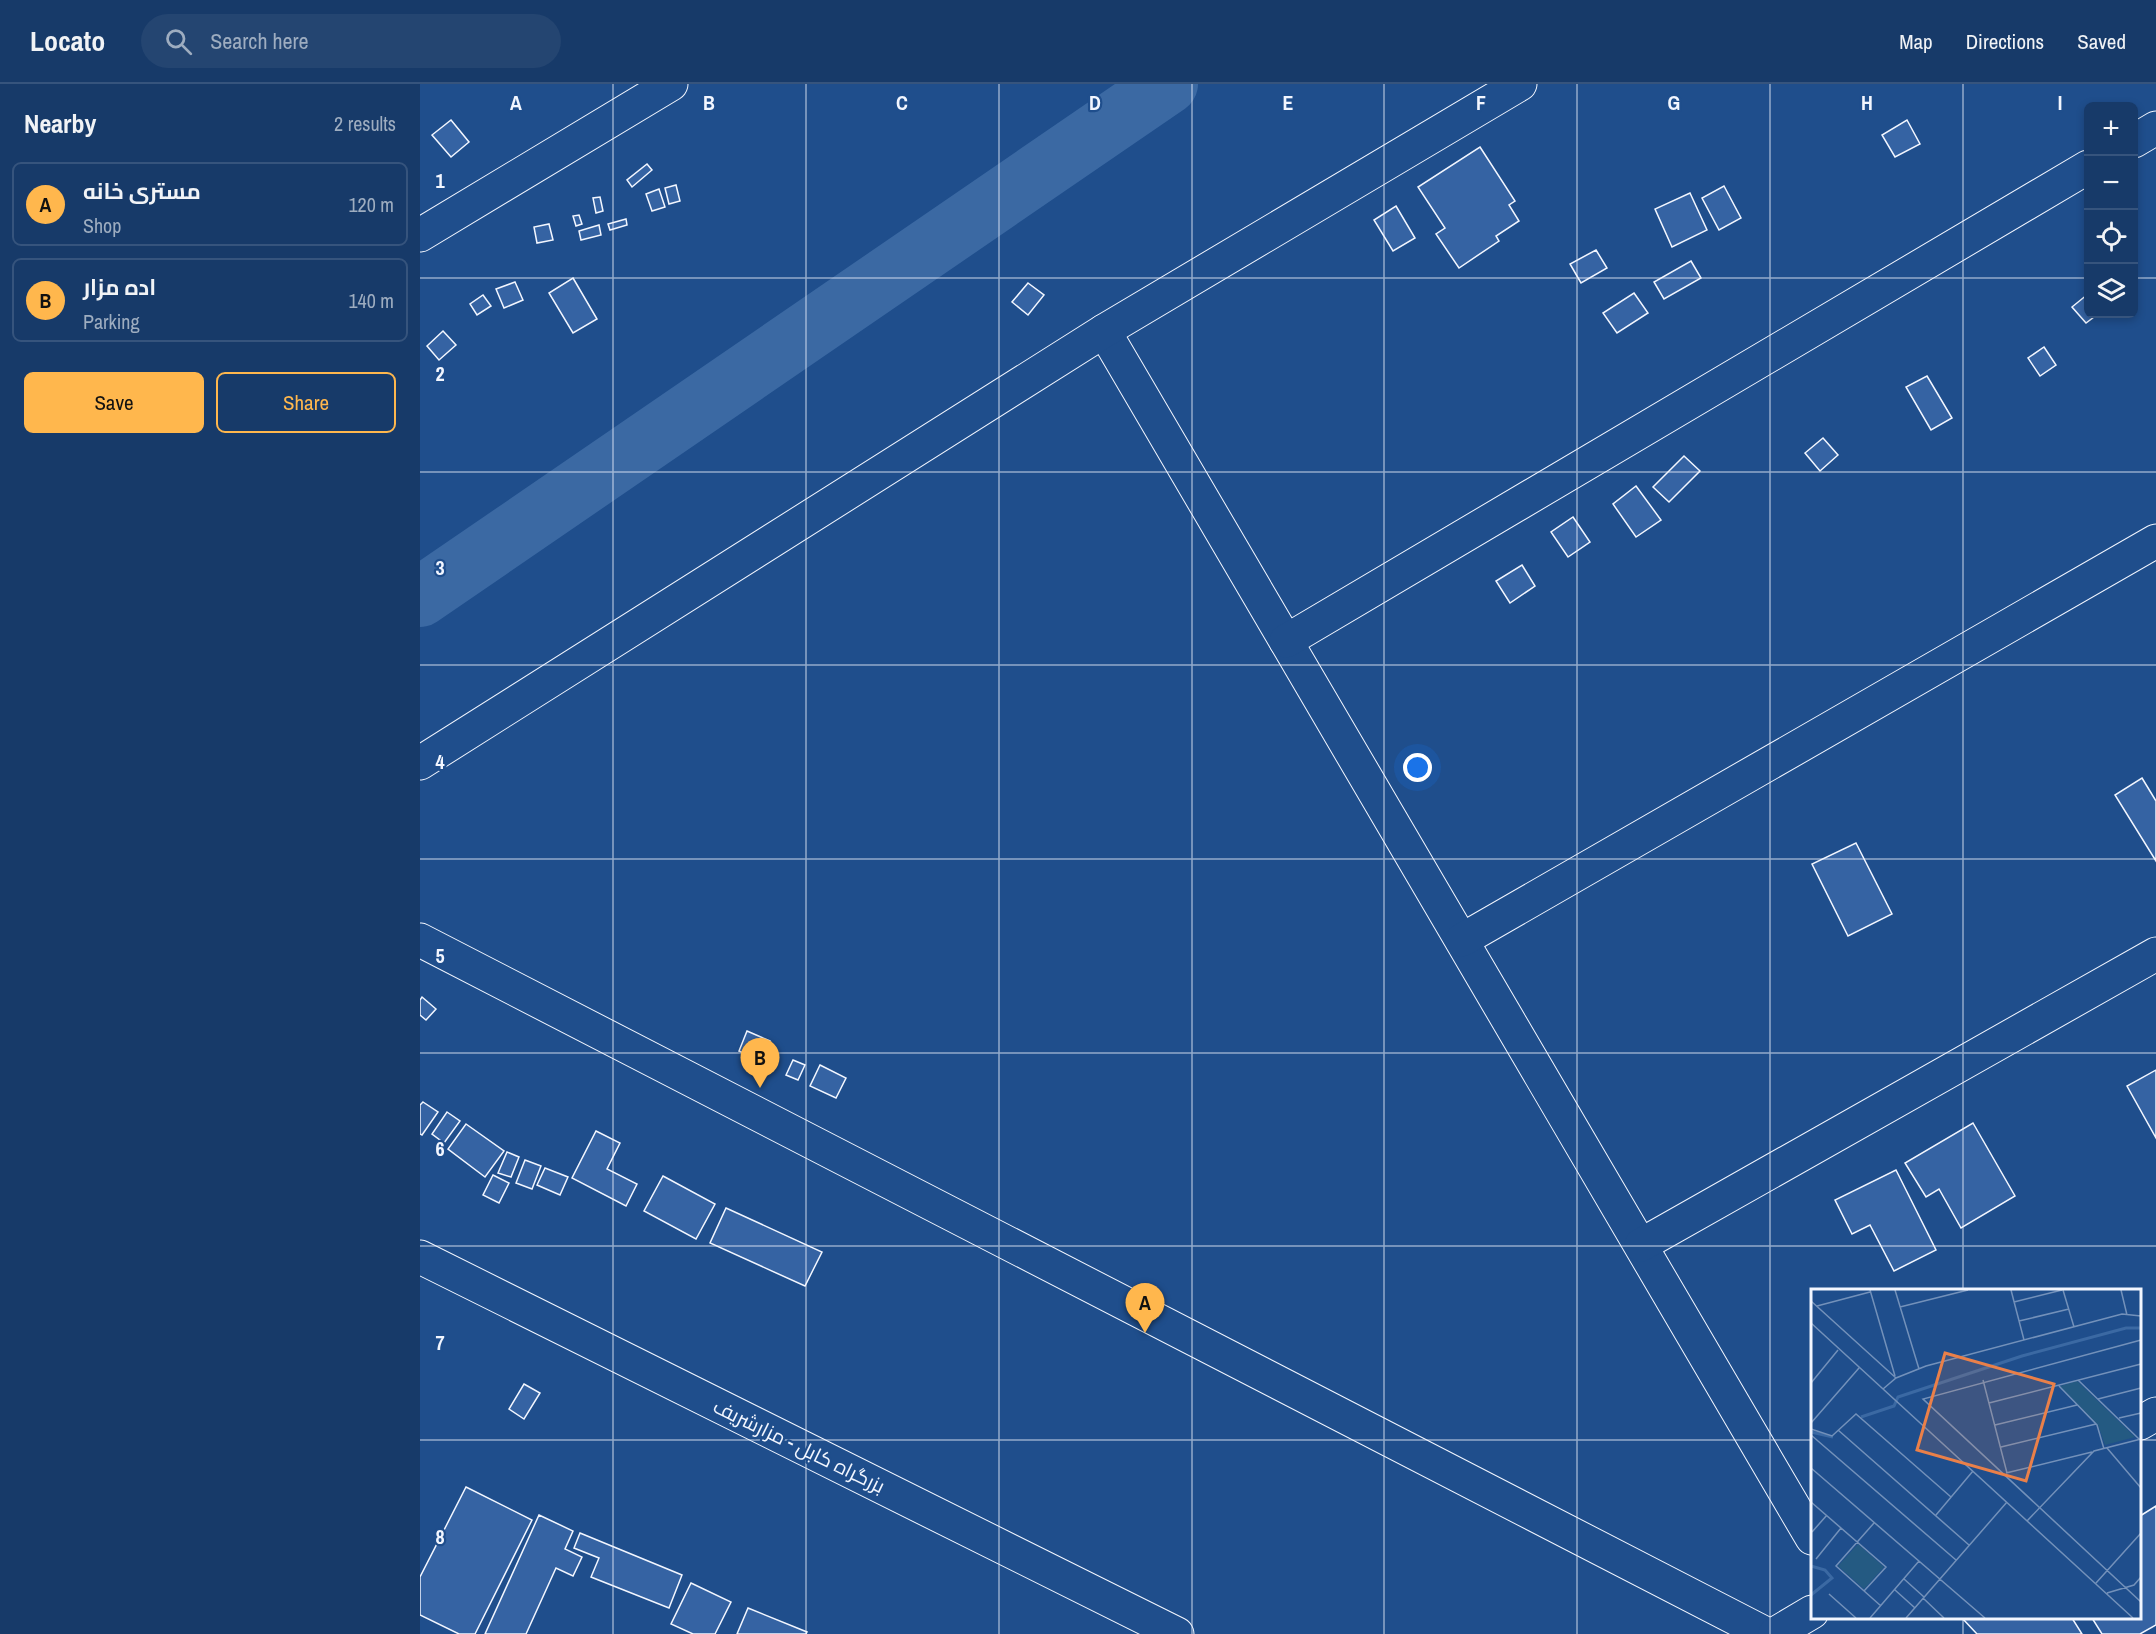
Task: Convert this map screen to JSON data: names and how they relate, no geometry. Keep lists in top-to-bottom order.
{
  "streets": {
    "main road": ["بزرگراه کابل - مزارشریف"]
  },
  "page": {
    "header": "Locato",
    "search": "Search here",
    "nav": ["Map", "Directions", "Saved"],
    "heading": ["Nearby", "2 results"],
    "map_buttons": ["+", "−"],
    "list": [
      {
        "mark": "A",
        "name": "مستری خانه",
        "note": "Shop",
        "value": "120 m"
      },
      {
        "mark": "B",
        "name": "اده مزار",
        "note": "Parking",
        "value": "140 m"
      }
    ],
    "buttons": ["Save", "Share"],
    "pins": ["B", "A"]
  },
  "grid": {
    "columns": [
      "A",
      "B",
      "C",
      "D",
      "E",
      "F",
      "G",
      "H",
      "I"
    ],
    "rows": [
      "1",
      "2",
      "3",
      "4",
      "5",
      "6",
      "7",
      "8"
    ]
  }
}
